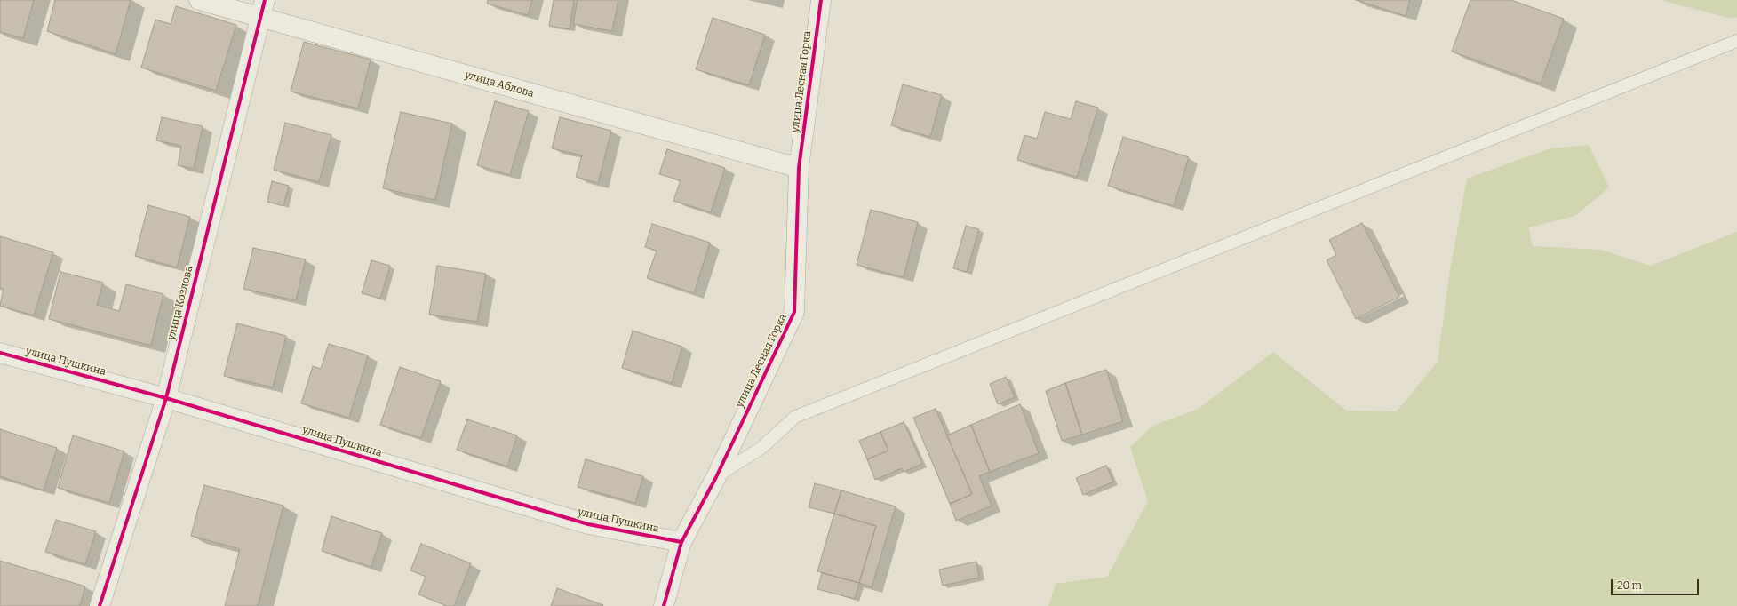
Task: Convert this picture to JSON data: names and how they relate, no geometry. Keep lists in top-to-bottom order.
{
  "streets": {
    "street": [
      "улица Лесная Горка",
      "улица Аблова",
      "улица Козлова",
      "улица Пушкина"
    ]
  },
  "crossings": [
    ["улица Лесная Горка", "улица Аблова"],
    ["улица Лесная Горка", "улица Пушкина"],
    ["улица Аблова", "улица Козлова"],
    ["улица Козлова", "улица Пушкина"]
  ],
  "scale_bar": "20 m"
}
